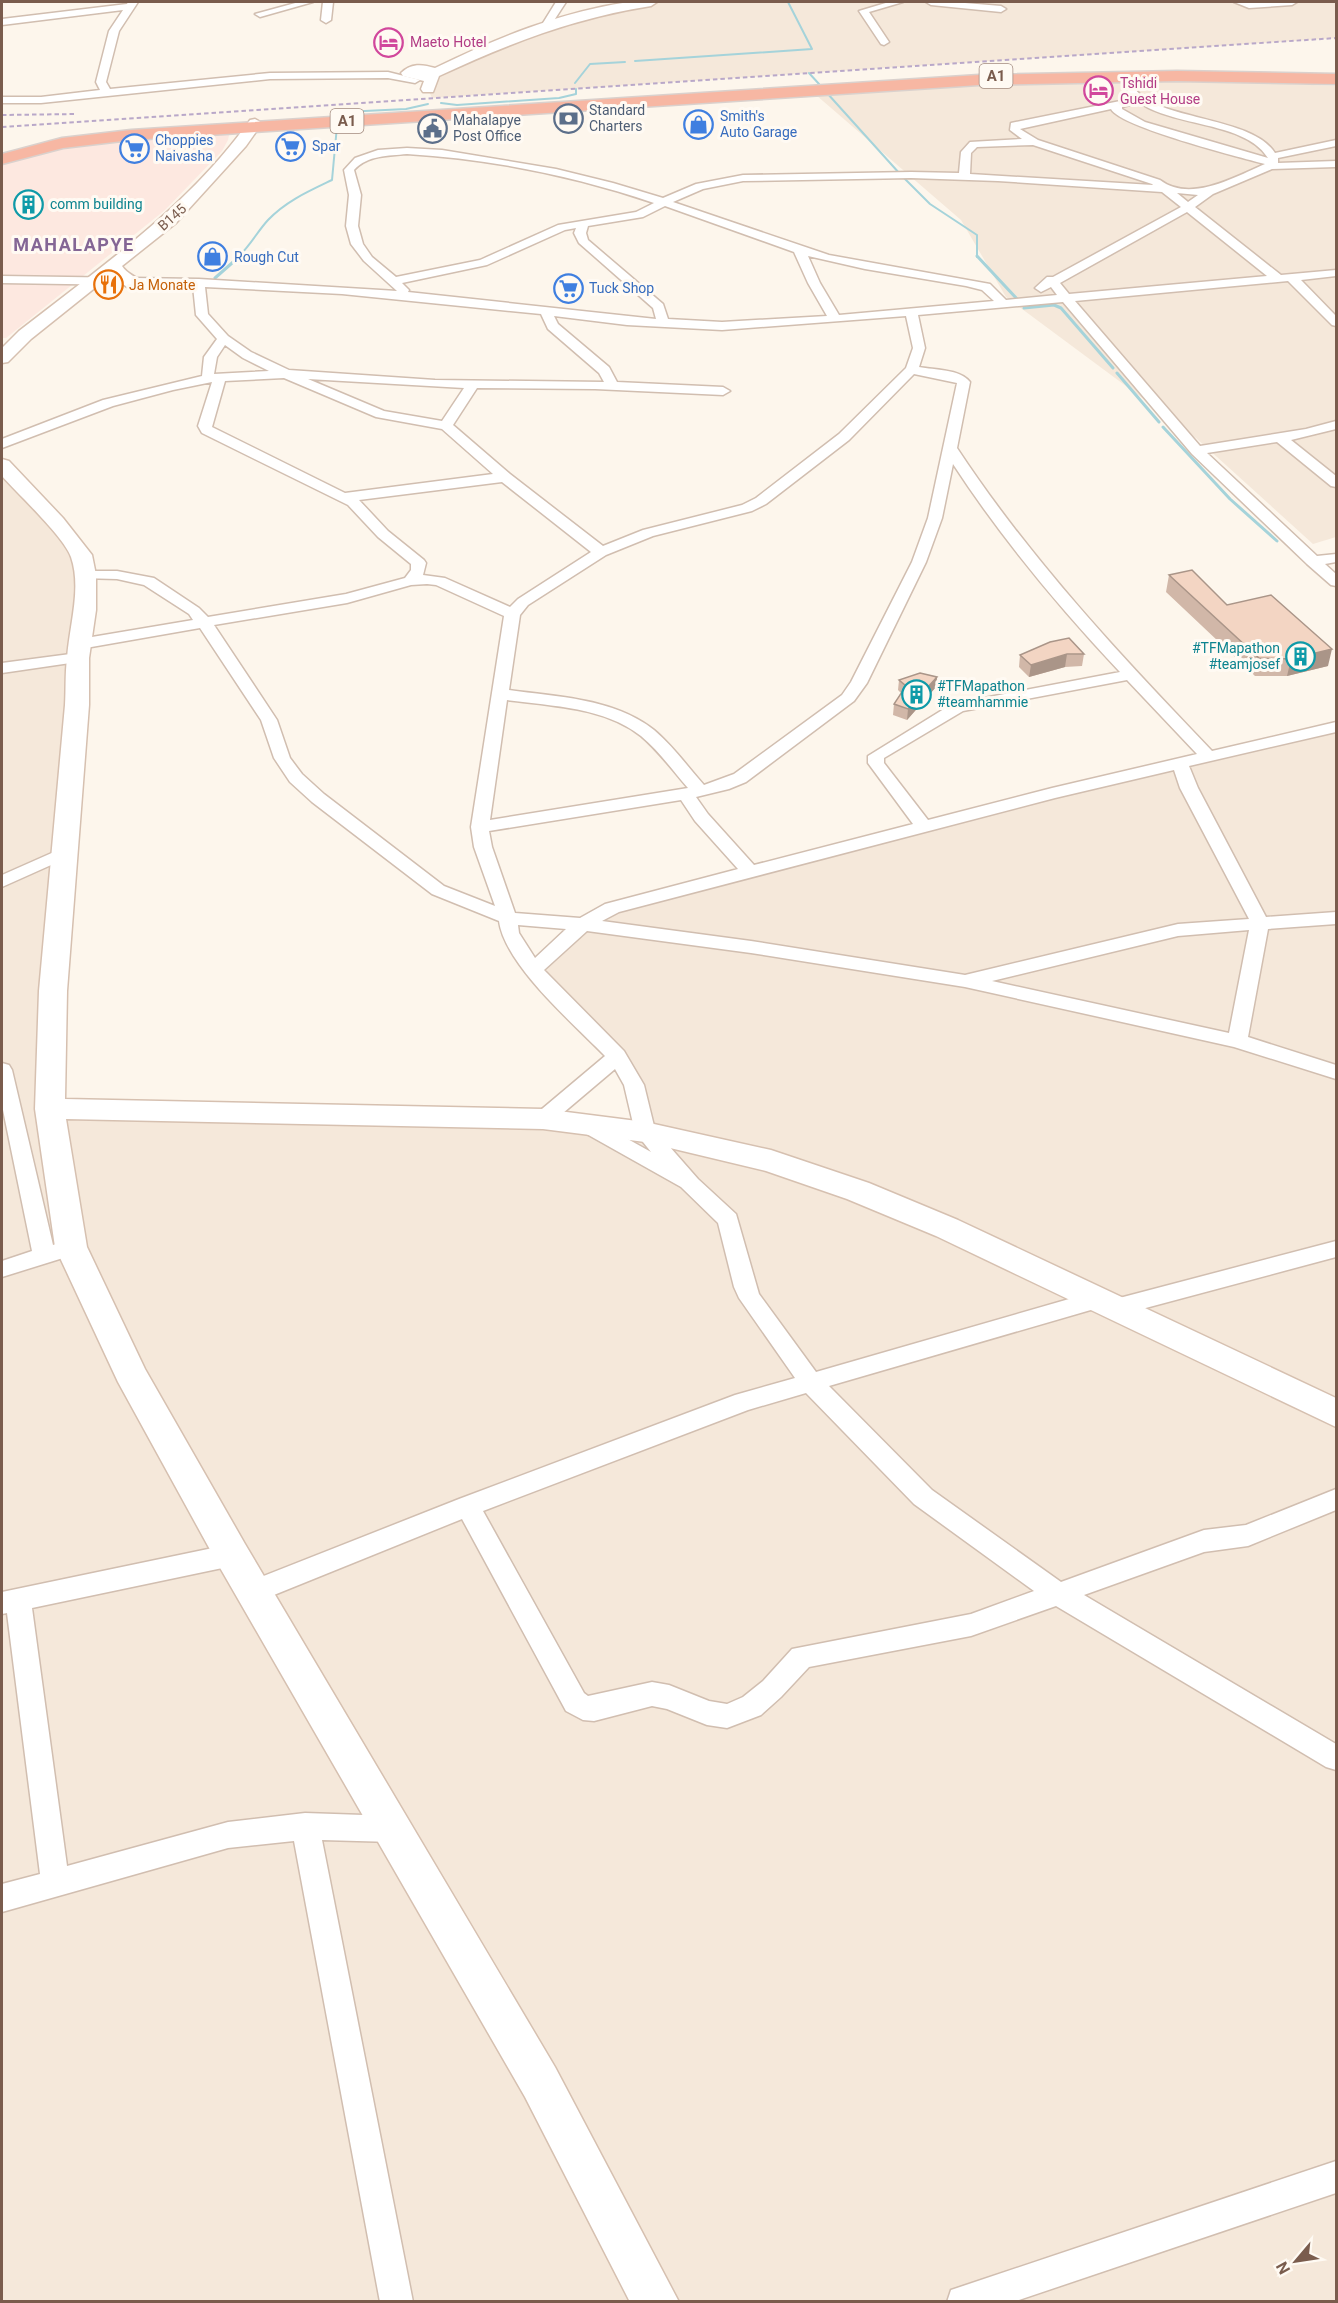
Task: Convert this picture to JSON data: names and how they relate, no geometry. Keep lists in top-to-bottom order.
{
  "streets": {
    "highway": ["A1"],
    "main road": ["B145"]
  },
  "crossings": [
    ["A1", "B145"]
  ],
  "districts": ["MAHALAPYE"],
  "places": {
    "hotel": ["Maeto Hotel", "Tshidi Guest House"],
    "bank": ["Standard Charters"],
    "shop": ["Smith's Auto Garage", "Rough Cut"],
    "public building": ["Mahalapye Post Office"],
    "supermarket": ["Spar", "Choppies Naivasha", "Tuck Shop"],
    "building": ["comm building", "#TFMapathon #teamjosef", "#TFMapathon #teamhammie"],
    "restaurant": ["Ja Monate"]
  },
  "north": "bottom left"
}
